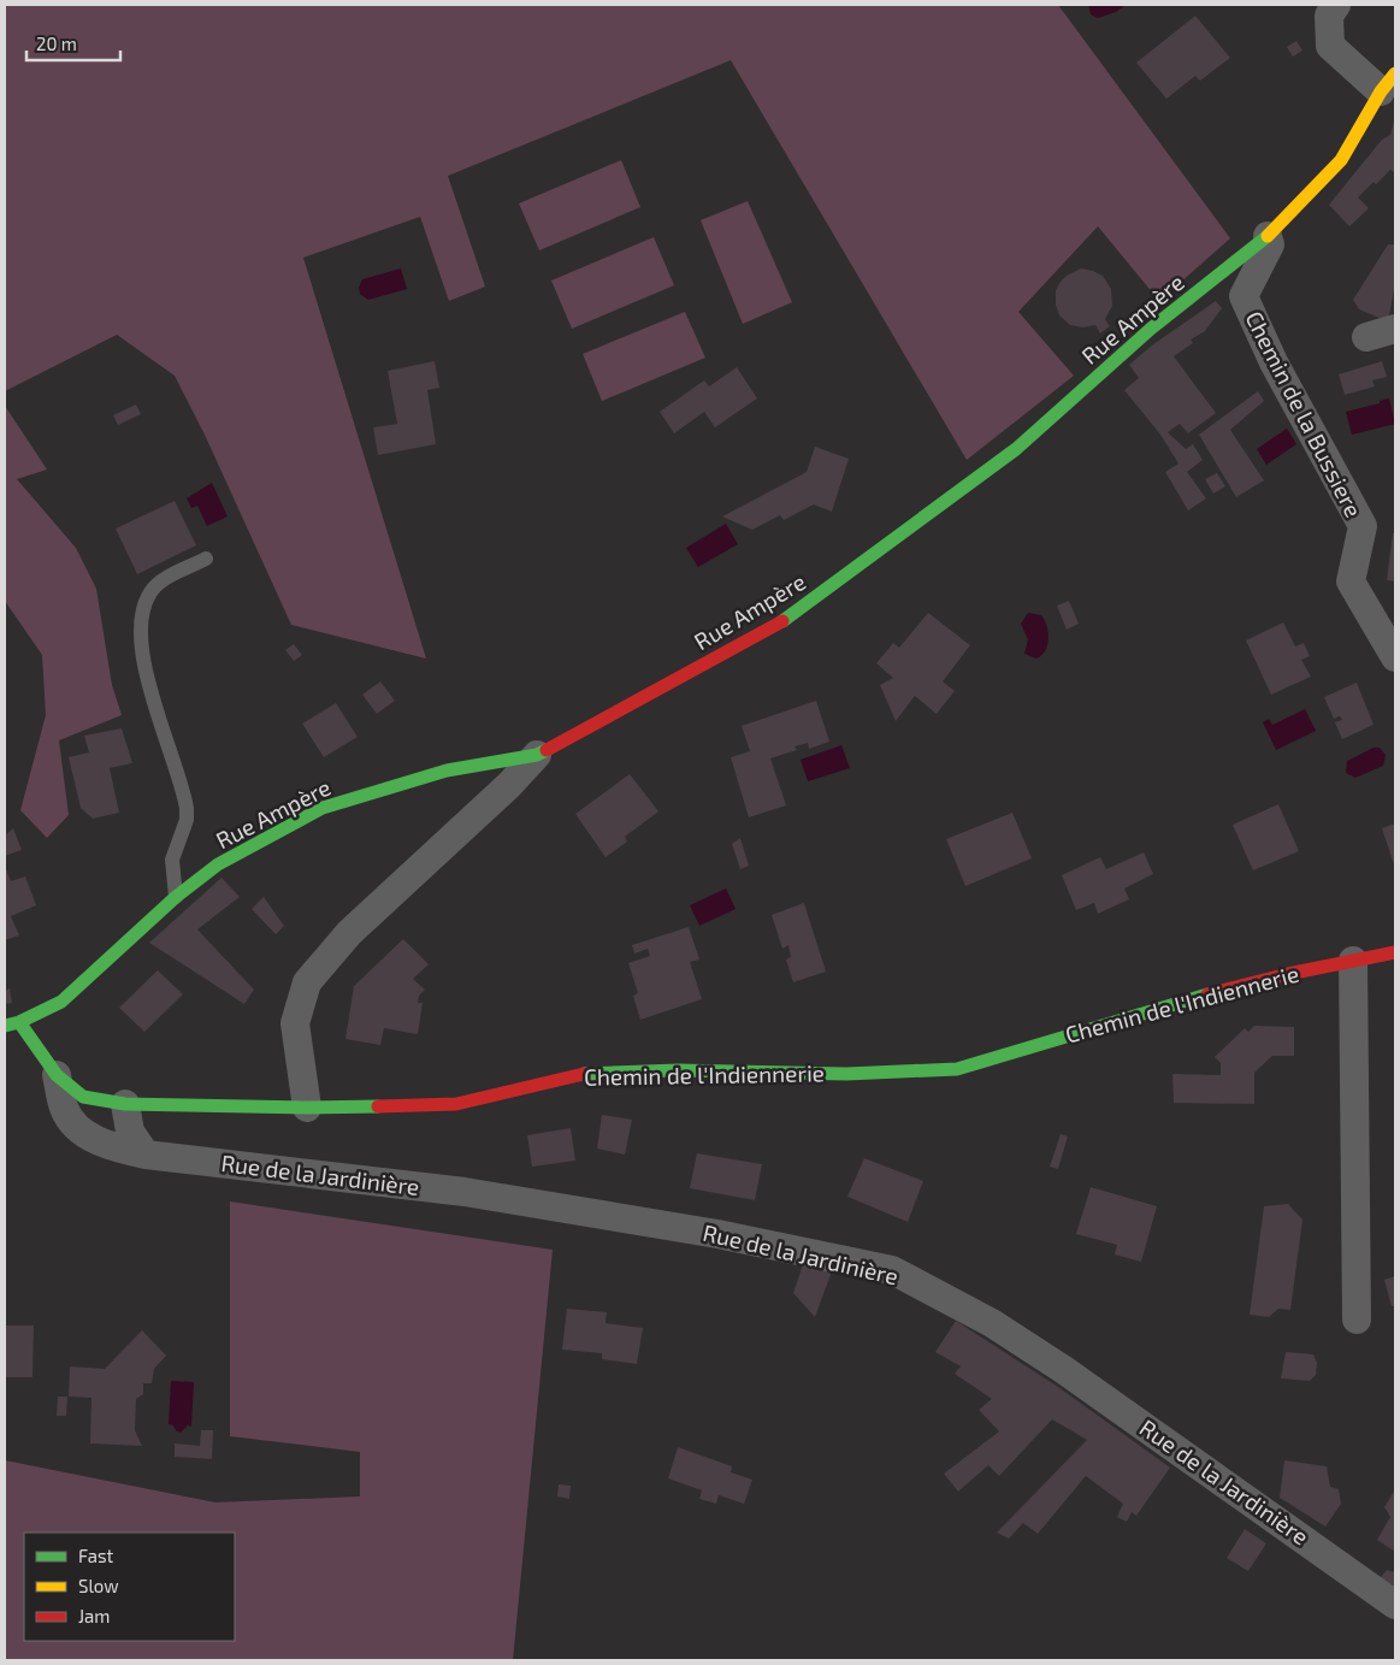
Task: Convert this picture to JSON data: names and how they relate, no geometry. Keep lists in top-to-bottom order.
{
  "streets": {
    "street": [
      "Rue Ampère",
      "Chemin de la Bussiere",
      "Chemin de l'Indiennerie",
      "Rue de la Jardinière"
    ]
  },
  "crossings": [
    ["Rue Ampère", "Chemin de la Bussiere"],
    ["Rue Ampère", "Chemin de l'Indiennerie"],
    ["Chemin de l'Indiennerie", "Rue de la Jardinière"]
  ],
  "legend": ["Fast", "Slow", "Jam"],
  "scale_bar": "20 m"
}
